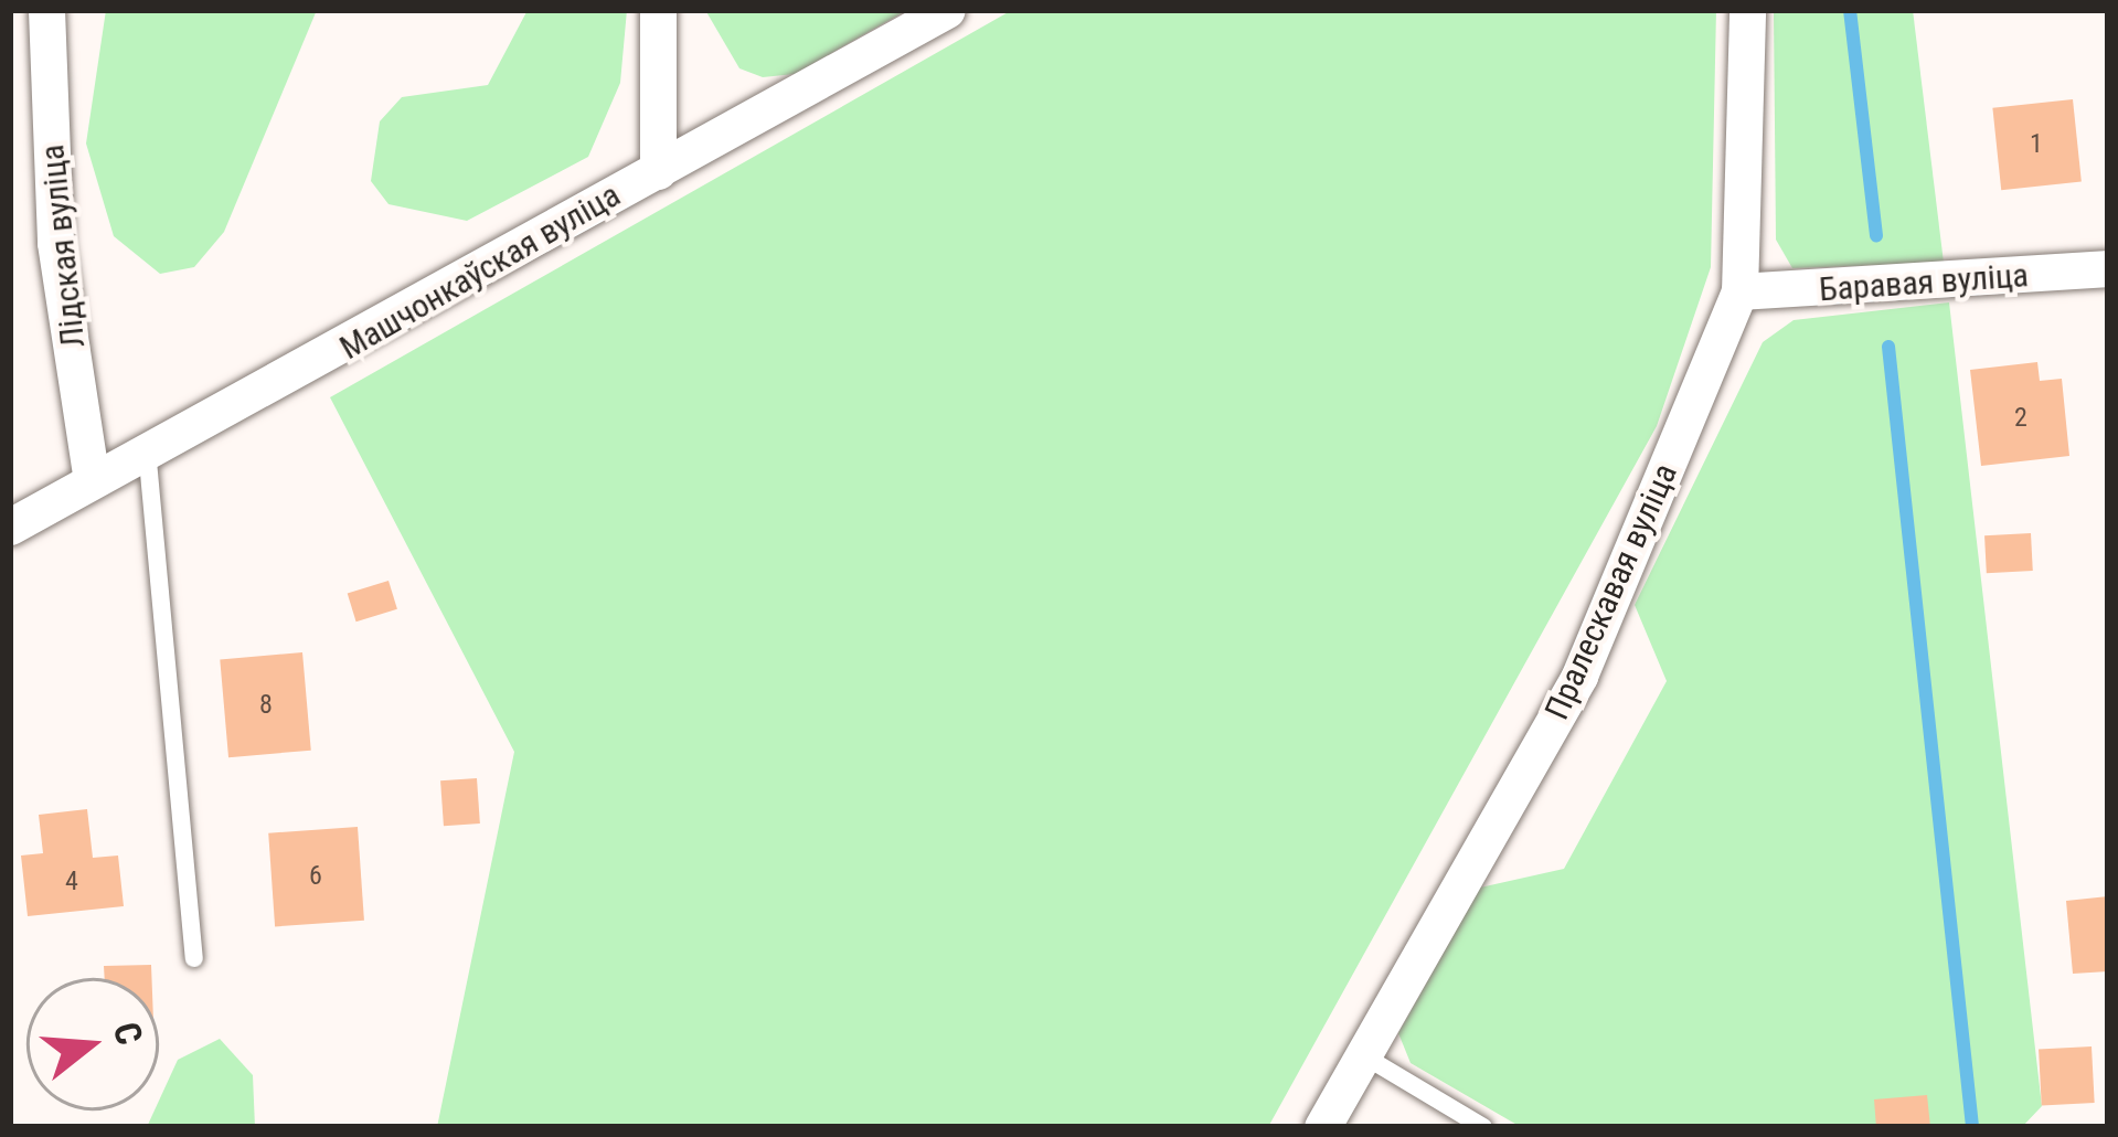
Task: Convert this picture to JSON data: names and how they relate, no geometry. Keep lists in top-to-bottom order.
{
  "streets": {
    "street": [
      "Лідская вуліца",
      "Машчонкаўская вуліца",
      "Баравая вуліца",
      "Пралескавая вуліца"
    ]
  },
  "crossings": [
    ["Лідская вуліца", "Машчонкаўская вуліца"],
    ["Баравая вуліца", "Пралескавая вуліца"]
  ],
  "house_numbers": [
    "1",
    "2",
    "8",
    "6",
    "4"
  ],
  "north": "right"
}
